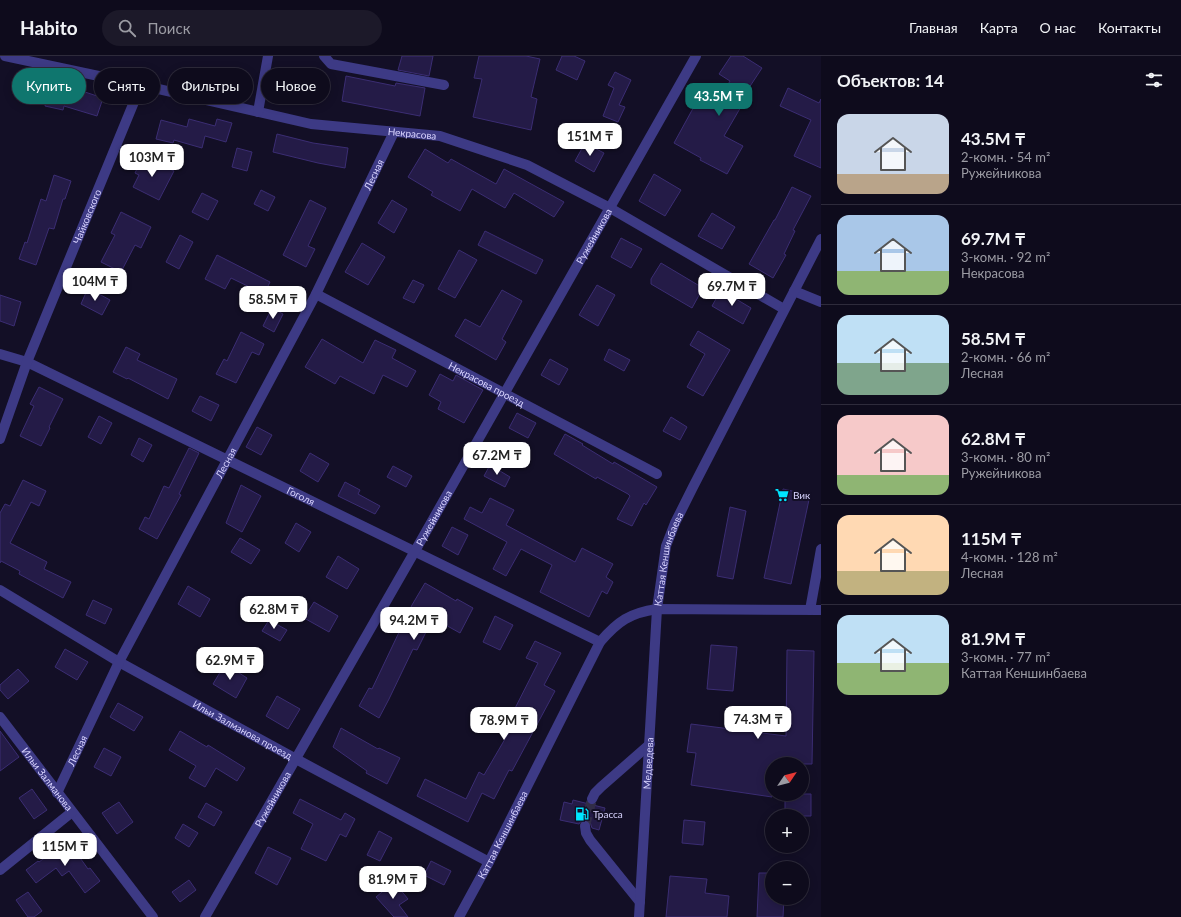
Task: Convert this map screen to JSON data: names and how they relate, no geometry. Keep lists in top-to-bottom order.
{
  "streets": {
    "street": [
      "Некрасова",
      "Лесная",
      "Чайковского",
      "Ружейникова",
      "Некрасова проезд",
      "Гоголя",
      "Каттая Кеншинбаева",
      "Ильи Залманова проезд",
      "Медведева",
      "Ильи Залманова"
    ]
  },
  "crossings": [
    ["Некрасова", "Лесная"],
    ["Некрасова", "Ружейникова"],
    ["Некрасова", "Каттая Кеншинбаева"],
    ["Лесная", "Некрасова проезд"],
    ["Лесная", "Гоголя"],
    ["Лесная", "Ильи Залманова проезд"],
    ["Лесная", "Ильи Залманова"],
    ["Чайковского", "Гоголя"],
    ["Ружейникова", "Некрасова проезд"],
    ["Ружейникова", "Гоголя"],
    ["Ружейникова", "Ильи Залманова проезд"],
    ["Гоголя", "Каттая Кеншинбаева"],
    ["Каттая Кеншинбаева", "Ильи Залманова проезд"],
    ["Каттая Кеншинбаева", "Медведева"]
  ],
  "places": {
    "supermarket": ["Вик"],
    "fuel station": ["Трасса"]
  },
  "north": "top right",
  "page": {
    "header": "Habito",
    "search": "Поиск",
    "nav": [
      "Главная",
      "Карта",
      "О нас",
      "Контакты"
    ],
    "heading": "Объектов: 14",
    "chip": [
      "Купить",
      "Снять",
      "Фильтры",
      "Новое"
    ],
    "price": [
      "43.5M ₸",
      "151M ₸",
      "103M ₸",
      "104M ₸",
      "69.7M ₸",
      "58.5M ₸",
      "67.2M ₸",
      "62.8M ₸",
      "94.2M ₸",
      "62.9M ₸",
      "74.3M ₸",
      "78.9M ₸",
      "115M ₸",
      "81.9M ₸"
    ],
    "list": [
      {
        "name": "43.5M ₸",
        "note": "2-комн. · 54 m² · Ружейникова"
      },
      {
        "name": "69.7M ₸",
        "note": "3-комн. · 92 m² · Некрасова"
      },
      {
        "name": "58.5M ₸",
        "note": "2-комн. · 66 m² · Лесная"
      },
      {
        "name": "62.8M ₸",
        "note": "3-комн. · 80 m² · Ружейникова"
      },
      {
        "name": "115M ₸",
        "note": "4-комн. · 128 m² · Лесная"
      },
      {
        "name": "81.9M ₸",
        "note": "3-комн. · 77 m² · Каттая Кеншинбаева"
      }
    ],
    "map_buttons": ["+", "−"]
  }
}
